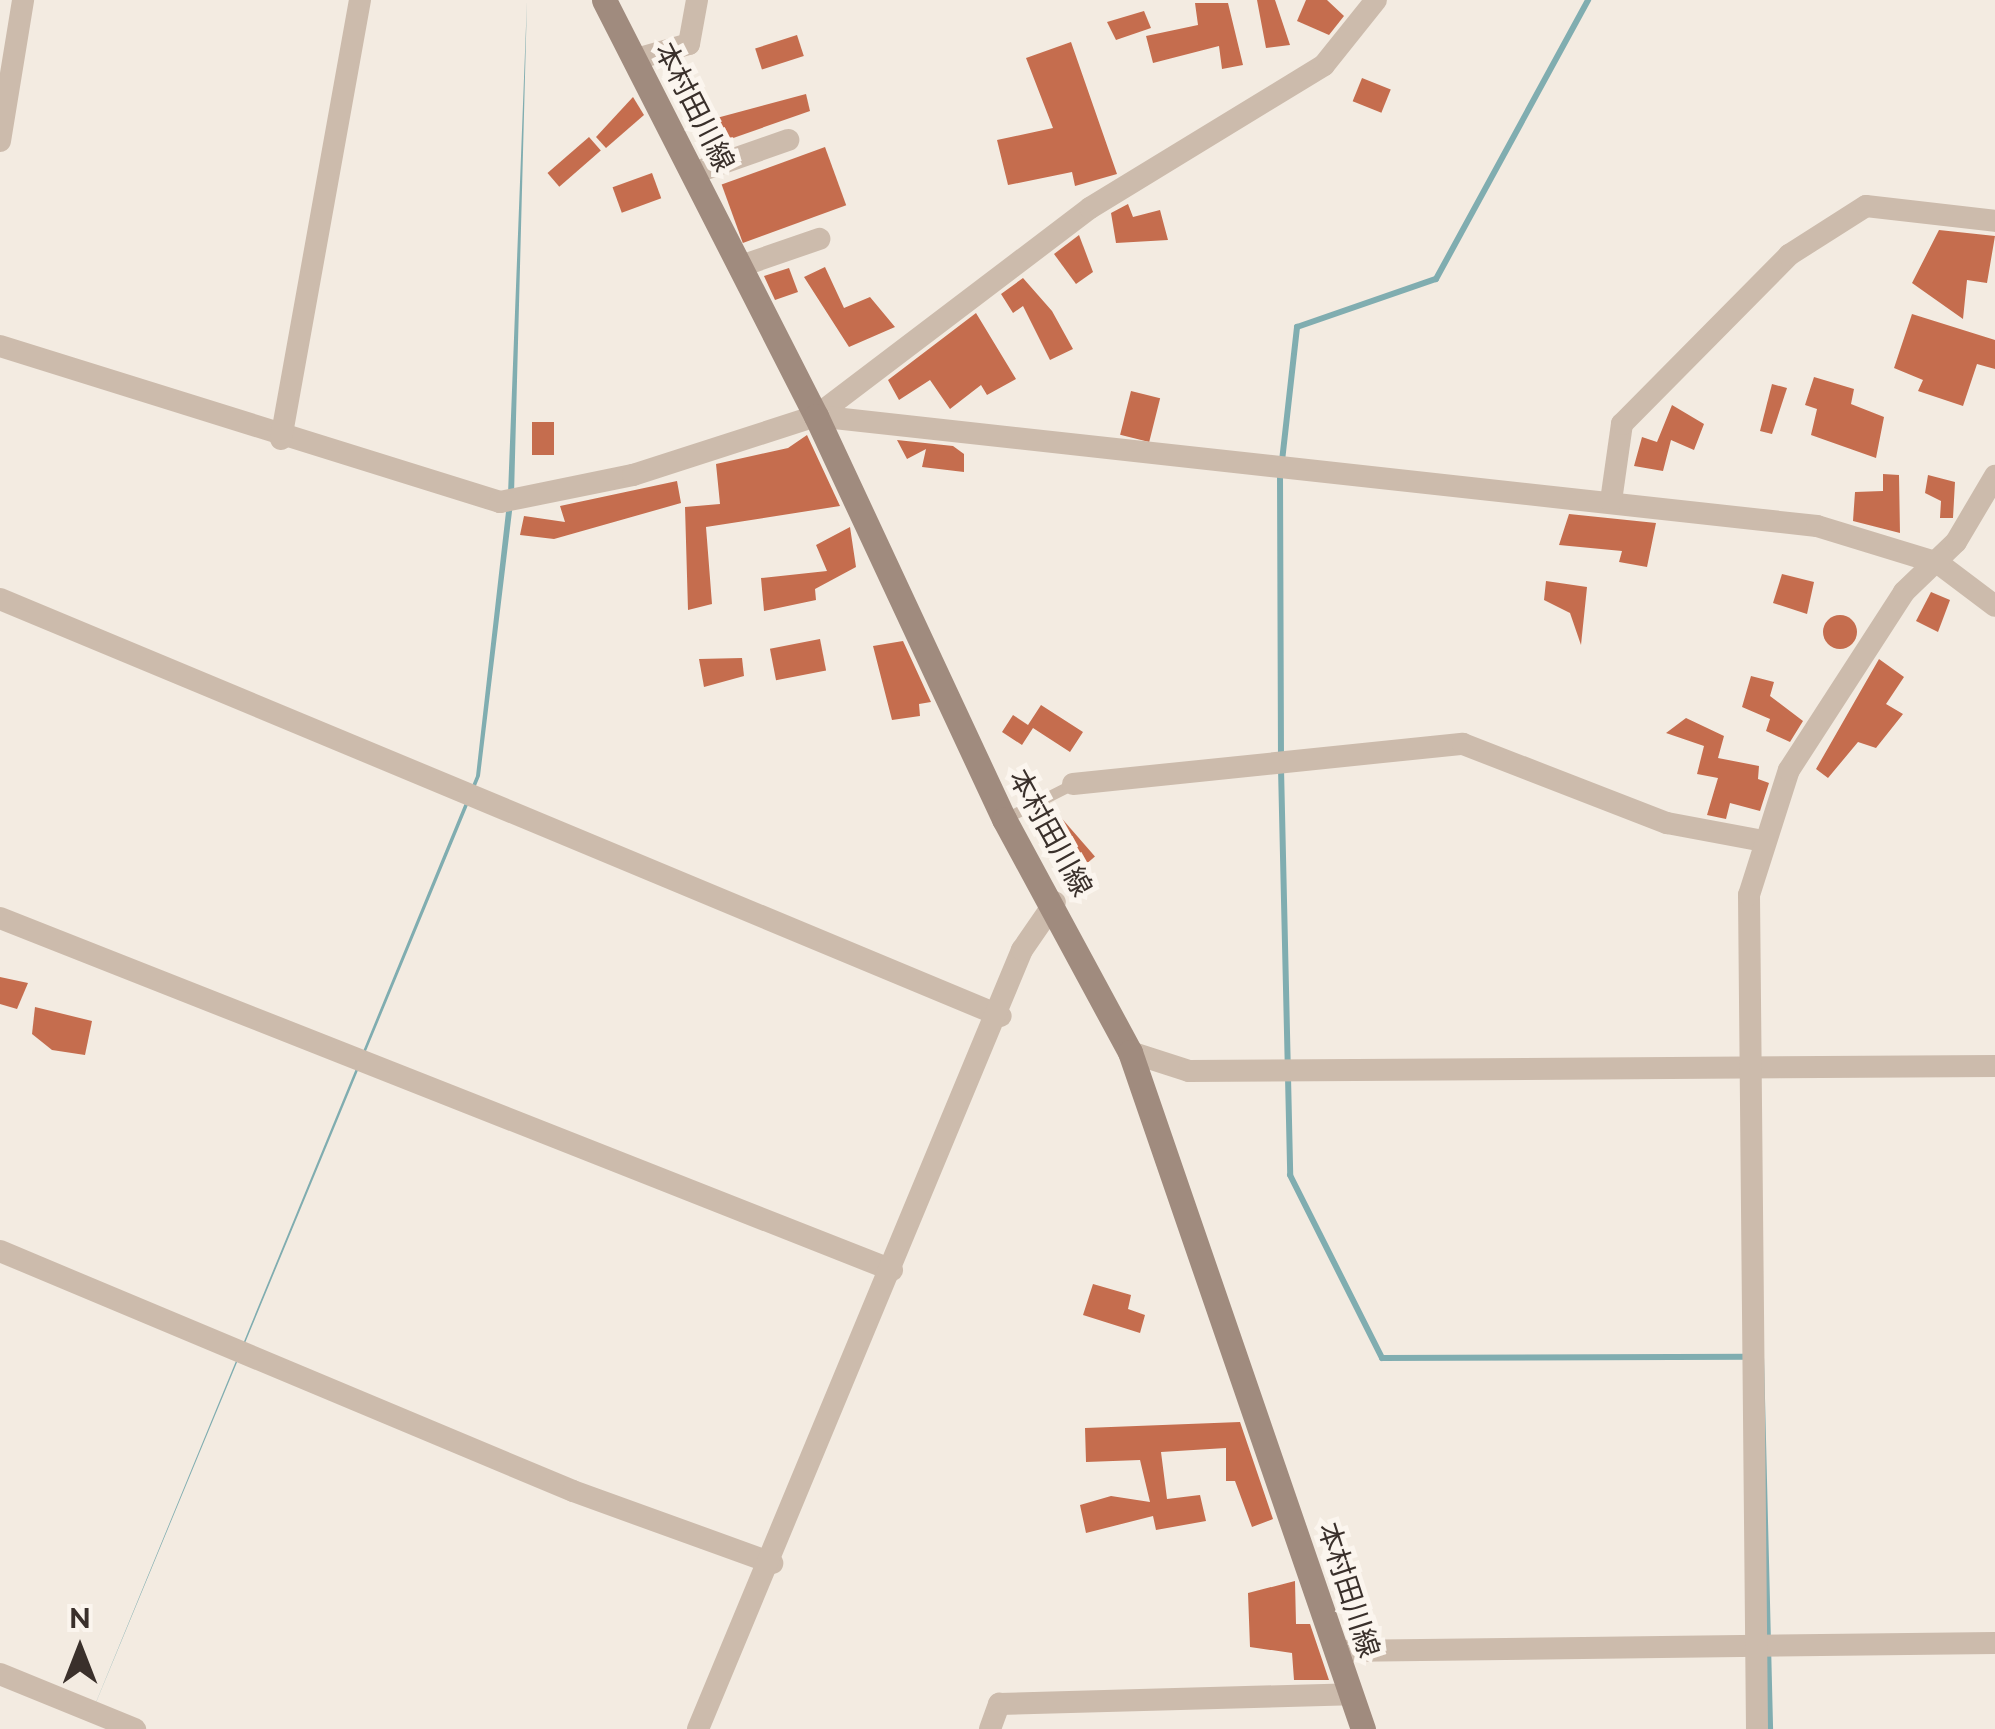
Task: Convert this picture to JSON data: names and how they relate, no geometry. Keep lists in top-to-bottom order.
{
  "streets": {
    "main road": ["本村田川線"]
  },
  "north": "top"
}
